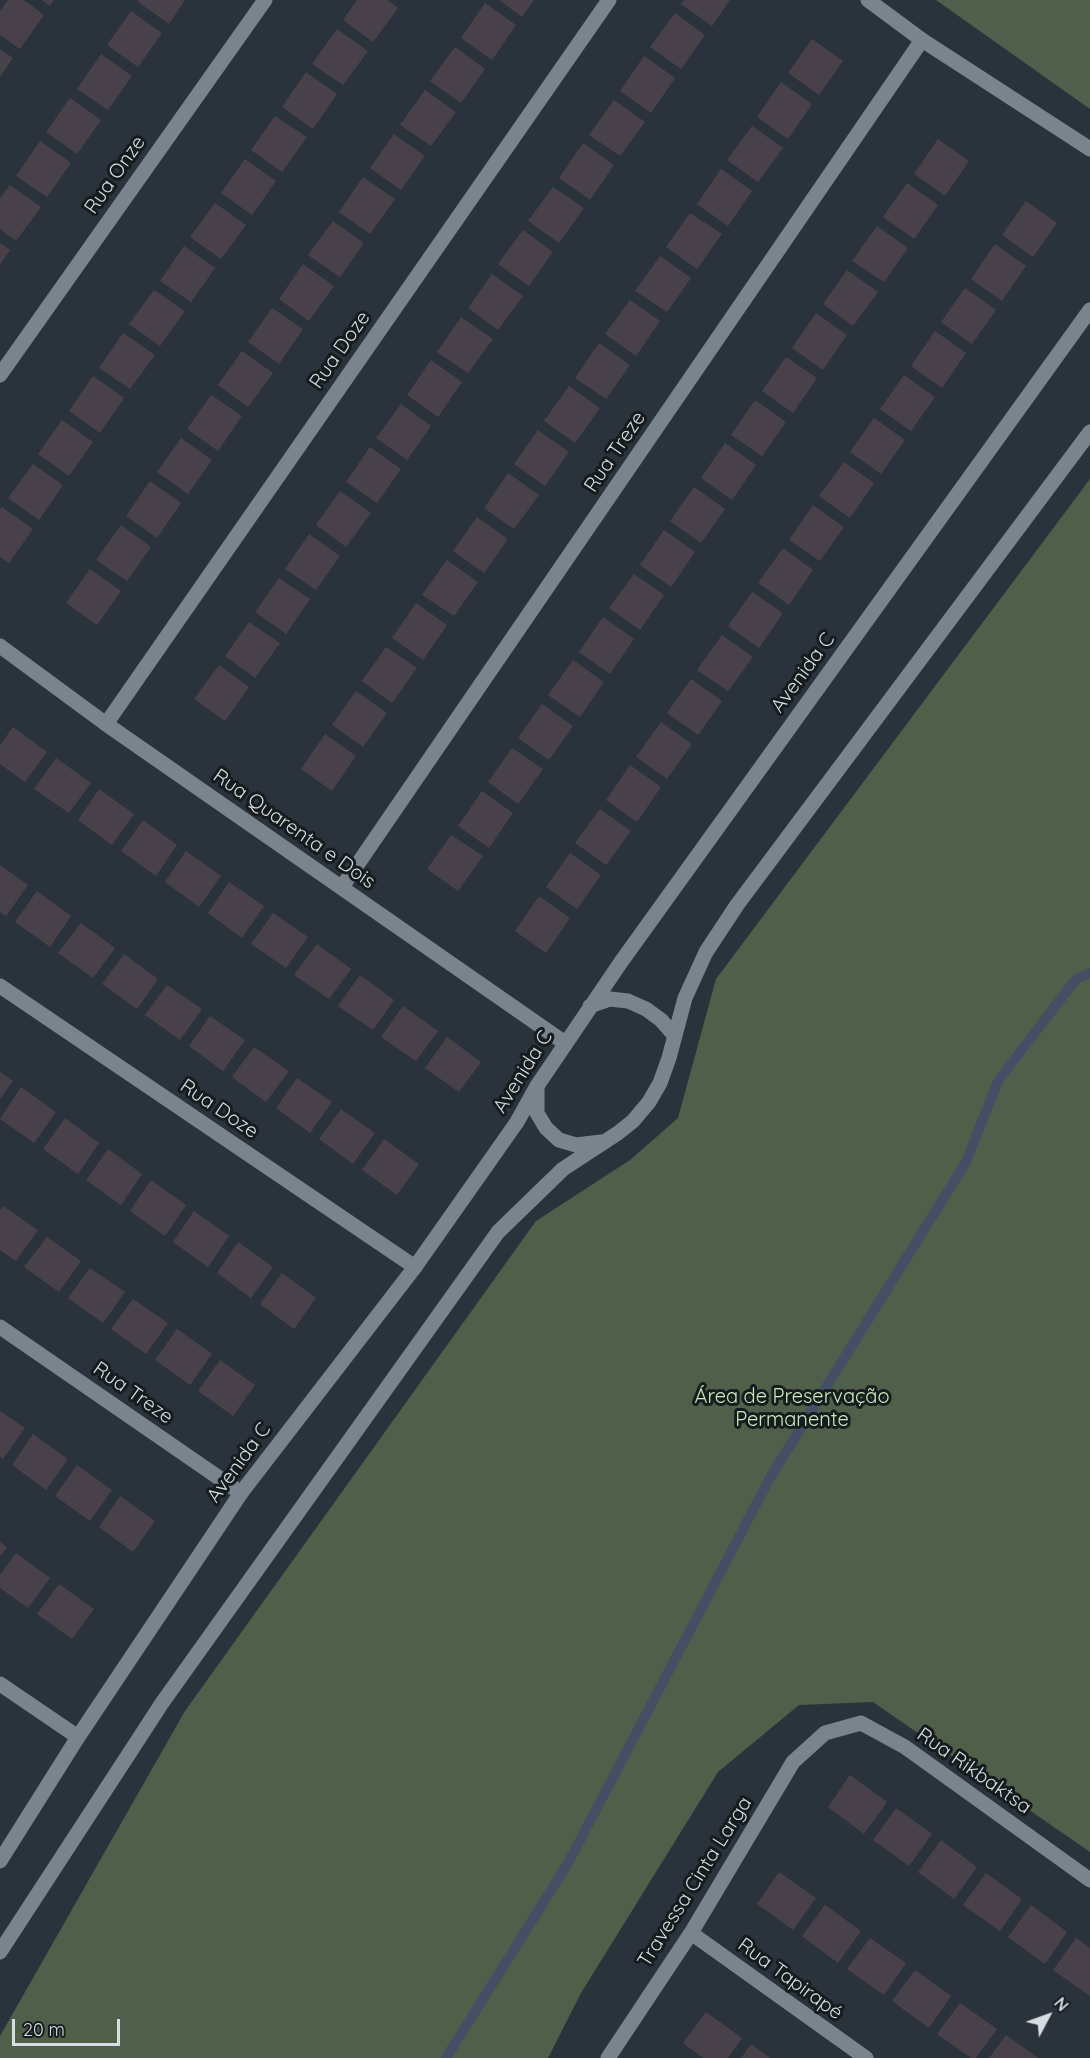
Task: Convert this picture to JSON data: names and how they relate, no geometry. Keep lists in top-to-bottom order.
{
  "streets": {
    "street": [
      "Rua Onze",
      "Rua Doze",
      "Rua Treze",
      "Avenida C",
      "Rua Quarenta e Dois",
      "Rua Rikbaktsa",
      "Travessa Cinta Larga",
      "Rua Tapirapé"
    ]
  },
  "crossings": [
    ["Rua Doze", "Avenida C"],
    ["Rua Doze", "Rua Quarenta e Dois"],
    ["Rua Treze", "Avenida C"],
    ["Rua Treze", "Rua Quarenta e Dois"],
    ["Avenida C", "Rua Quarenta e Dois"],
    ["Rua Rikbaktsa", "Travessa Cinta Larga"],
    ["Travessa Cinta Larga", "Rua Tapirapé"]
  ],
  "parks": ["Área de Preservação Permanente"],
  "scale_bar": "20 m",
  "north": "top right"
}
